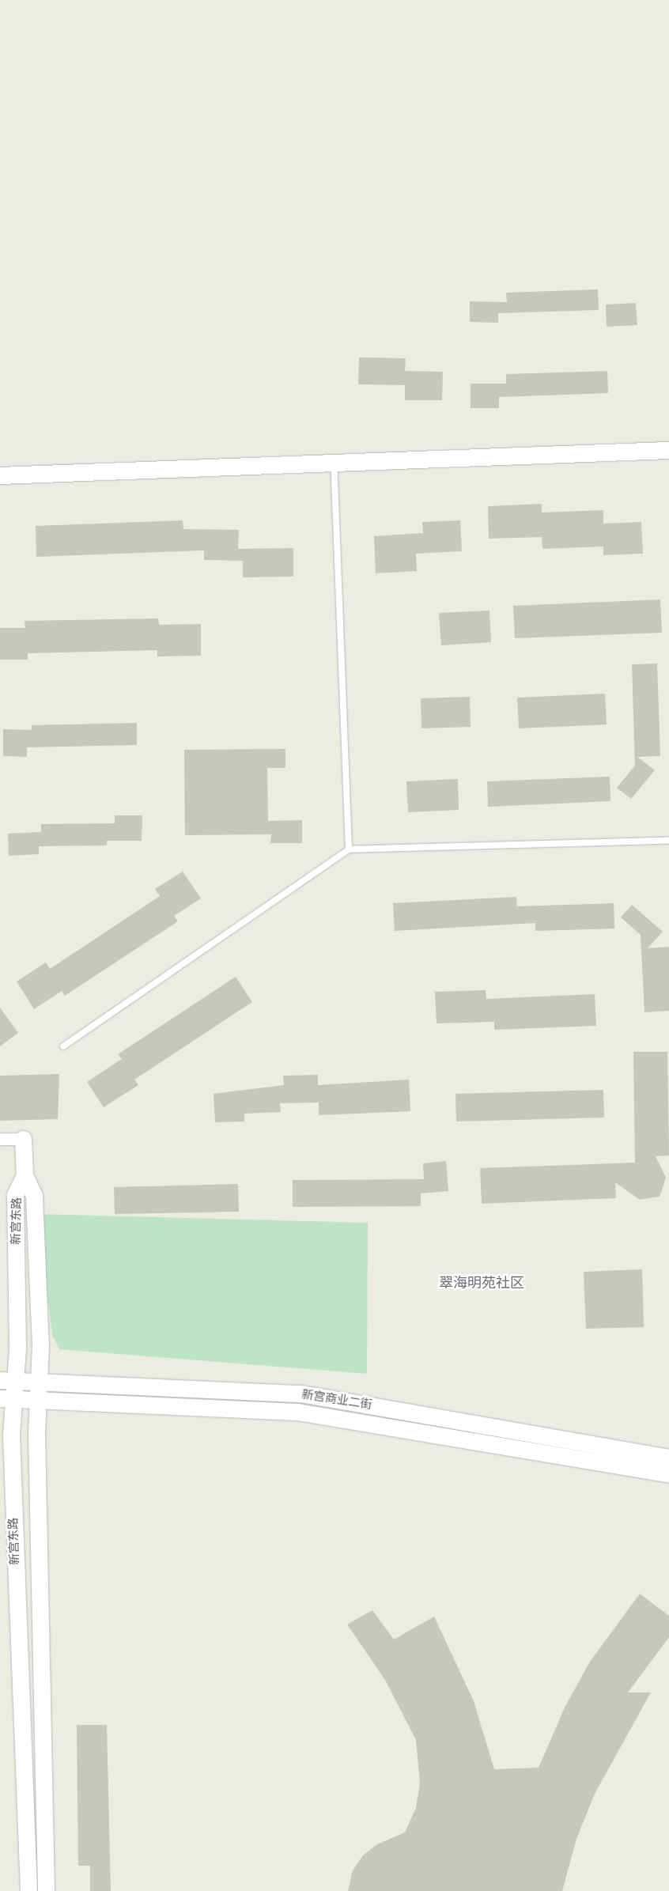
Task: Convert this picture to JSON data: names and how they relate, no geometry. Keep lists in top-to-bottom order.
{
  "streets": {
    "street": ["新宫东路", "新宫商业二街"]
  },
  "crossings": [
    ["新宫东路", "新宫商业二街"]
  ],
  "districts": ["翠海明苑社区"]
}
